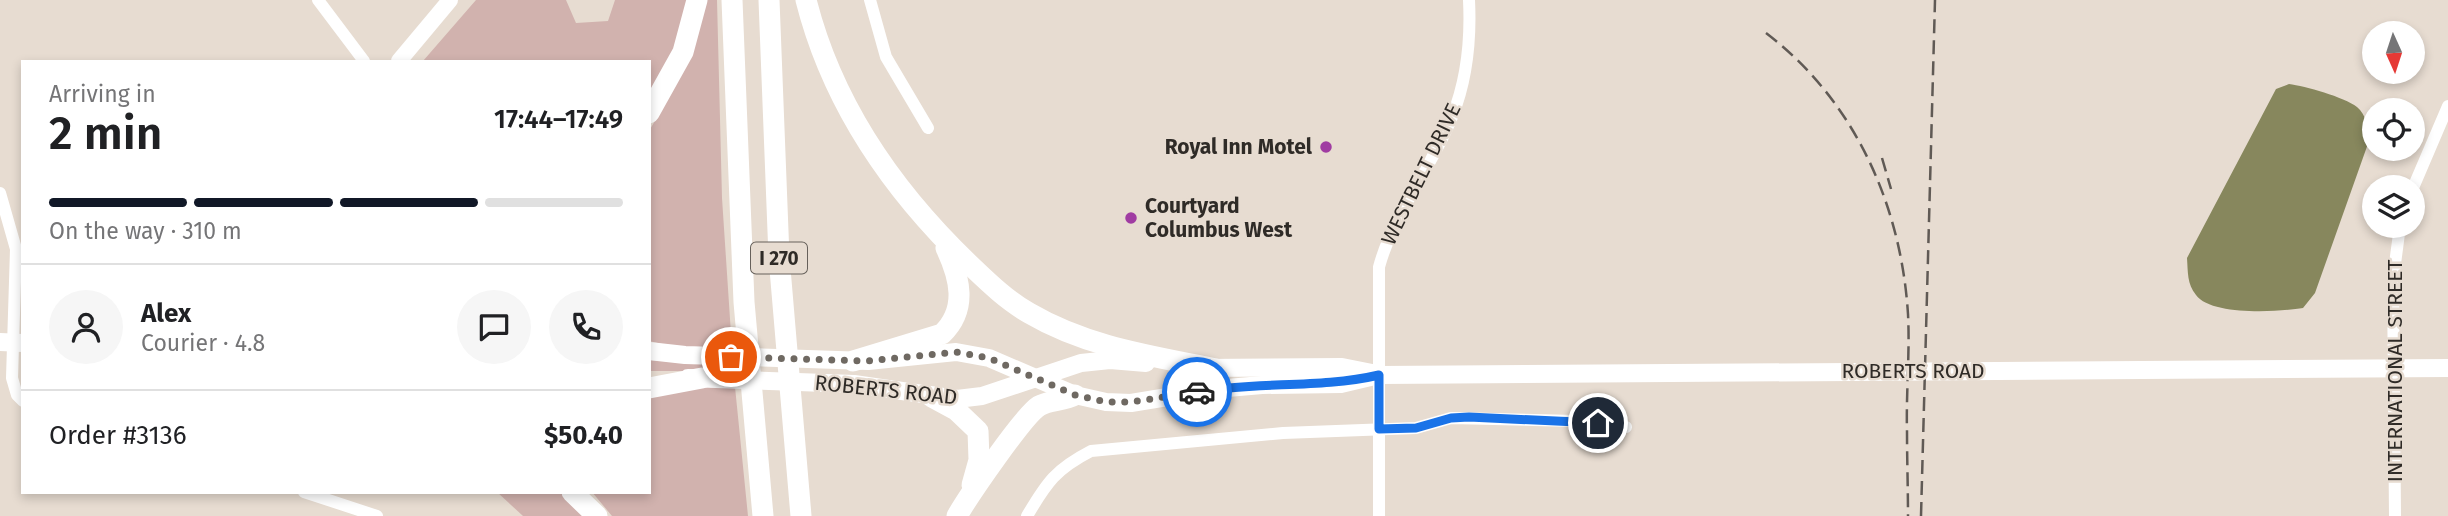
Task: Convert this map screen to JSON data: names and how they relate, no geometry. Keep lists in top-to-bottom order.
{
  "streets": {
    "highway": ["I 270"],
    "main road": ["ROBERTS ROAD"],
    "street": ["WESTBELT DRIVE", "INTERNATIONAL STREET"]
  },
  "crossings": [
    ["WESTBELT DRIVE", "ROBERTS ROAD"],
    ["ROBERTS ROAD", "INTERNATIONAL STREET"]
  ],
  "places": ["Royal Inn Motel", "Courtyard Columbus West"],
  "north": "bottom",
  "page": {
    "heading": ["2 min", "Arriving in", "17:44–17:49"],
    "panel": [
      "Alex",
      "Courier · 4.8",
      "Order #3136",
      "$50.40"
    ],
    "bar": "On the way · 310 m"
  }
}
